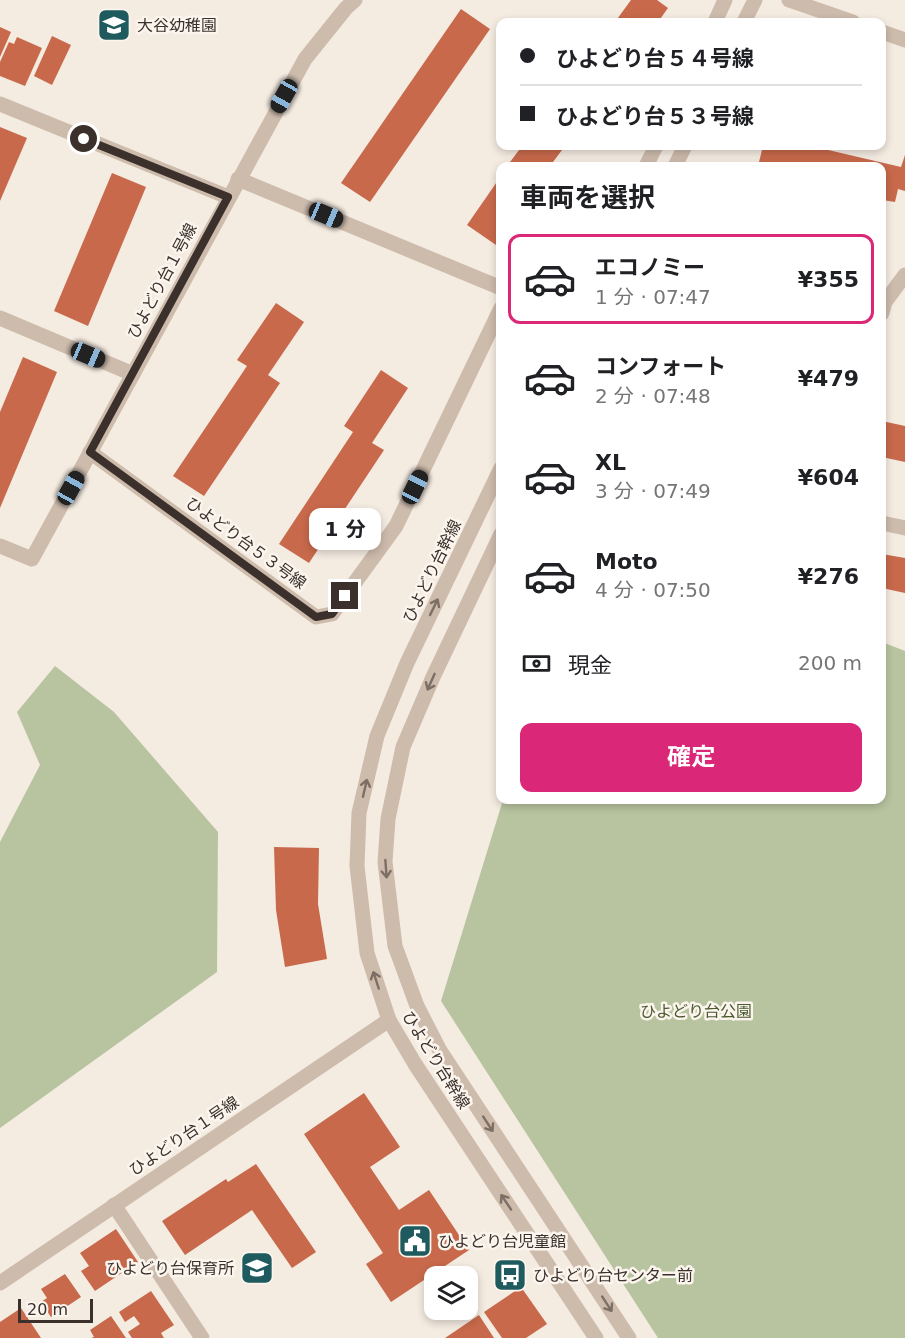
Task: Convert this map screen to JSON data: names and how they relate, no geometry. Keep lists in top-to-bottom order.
{
  "streets": {
    "street": ["ひよどり台１号線", "ひよどり台５３号線", "ひよどり台幹線"]
  },
  "crossings": [
    ["ひよどり台１号線", "ひよどり台５３号線"],
    ["ひよどり台１号線", "ひよどり台幹線"]
  ],
  "parks": ["ひよどり台公園"],
  "places": {
    "school or university": ["大谷幼稚園", "ひよどり台保育所"],
    "public building": ["ひよどり台児童館"],
    "bus stop": ["ひよどり台センター前"]
  },
  "scale_bar": "20 m",
  "page": {
    "banner": ["ひよどり台５４号線", "ひよどり台５３号線"],
    "heading": "車両を選択",
    "list": [
      {
        "name": "エコノミー",
        "note": "1 分 · 07:47",
        "value": "¥355"
      },
      {
        "name": "コンフォート",
        "note": "2 分 · 07:48",
        "value": "¥479"
      },
      {
        "name": "XL",
        "note": "3 分 · 07:49",
        "value": "¥604"
      },
      {
        "name": "Moto",
        "note": "4 分 · 07:50",
        "value": "¥276"
      }
    ],
    "bubble": "1 分",
    "pay": ["現金", "200 m"],
    "buttons": "確定",
    "scale": "20 m"
  }
}
